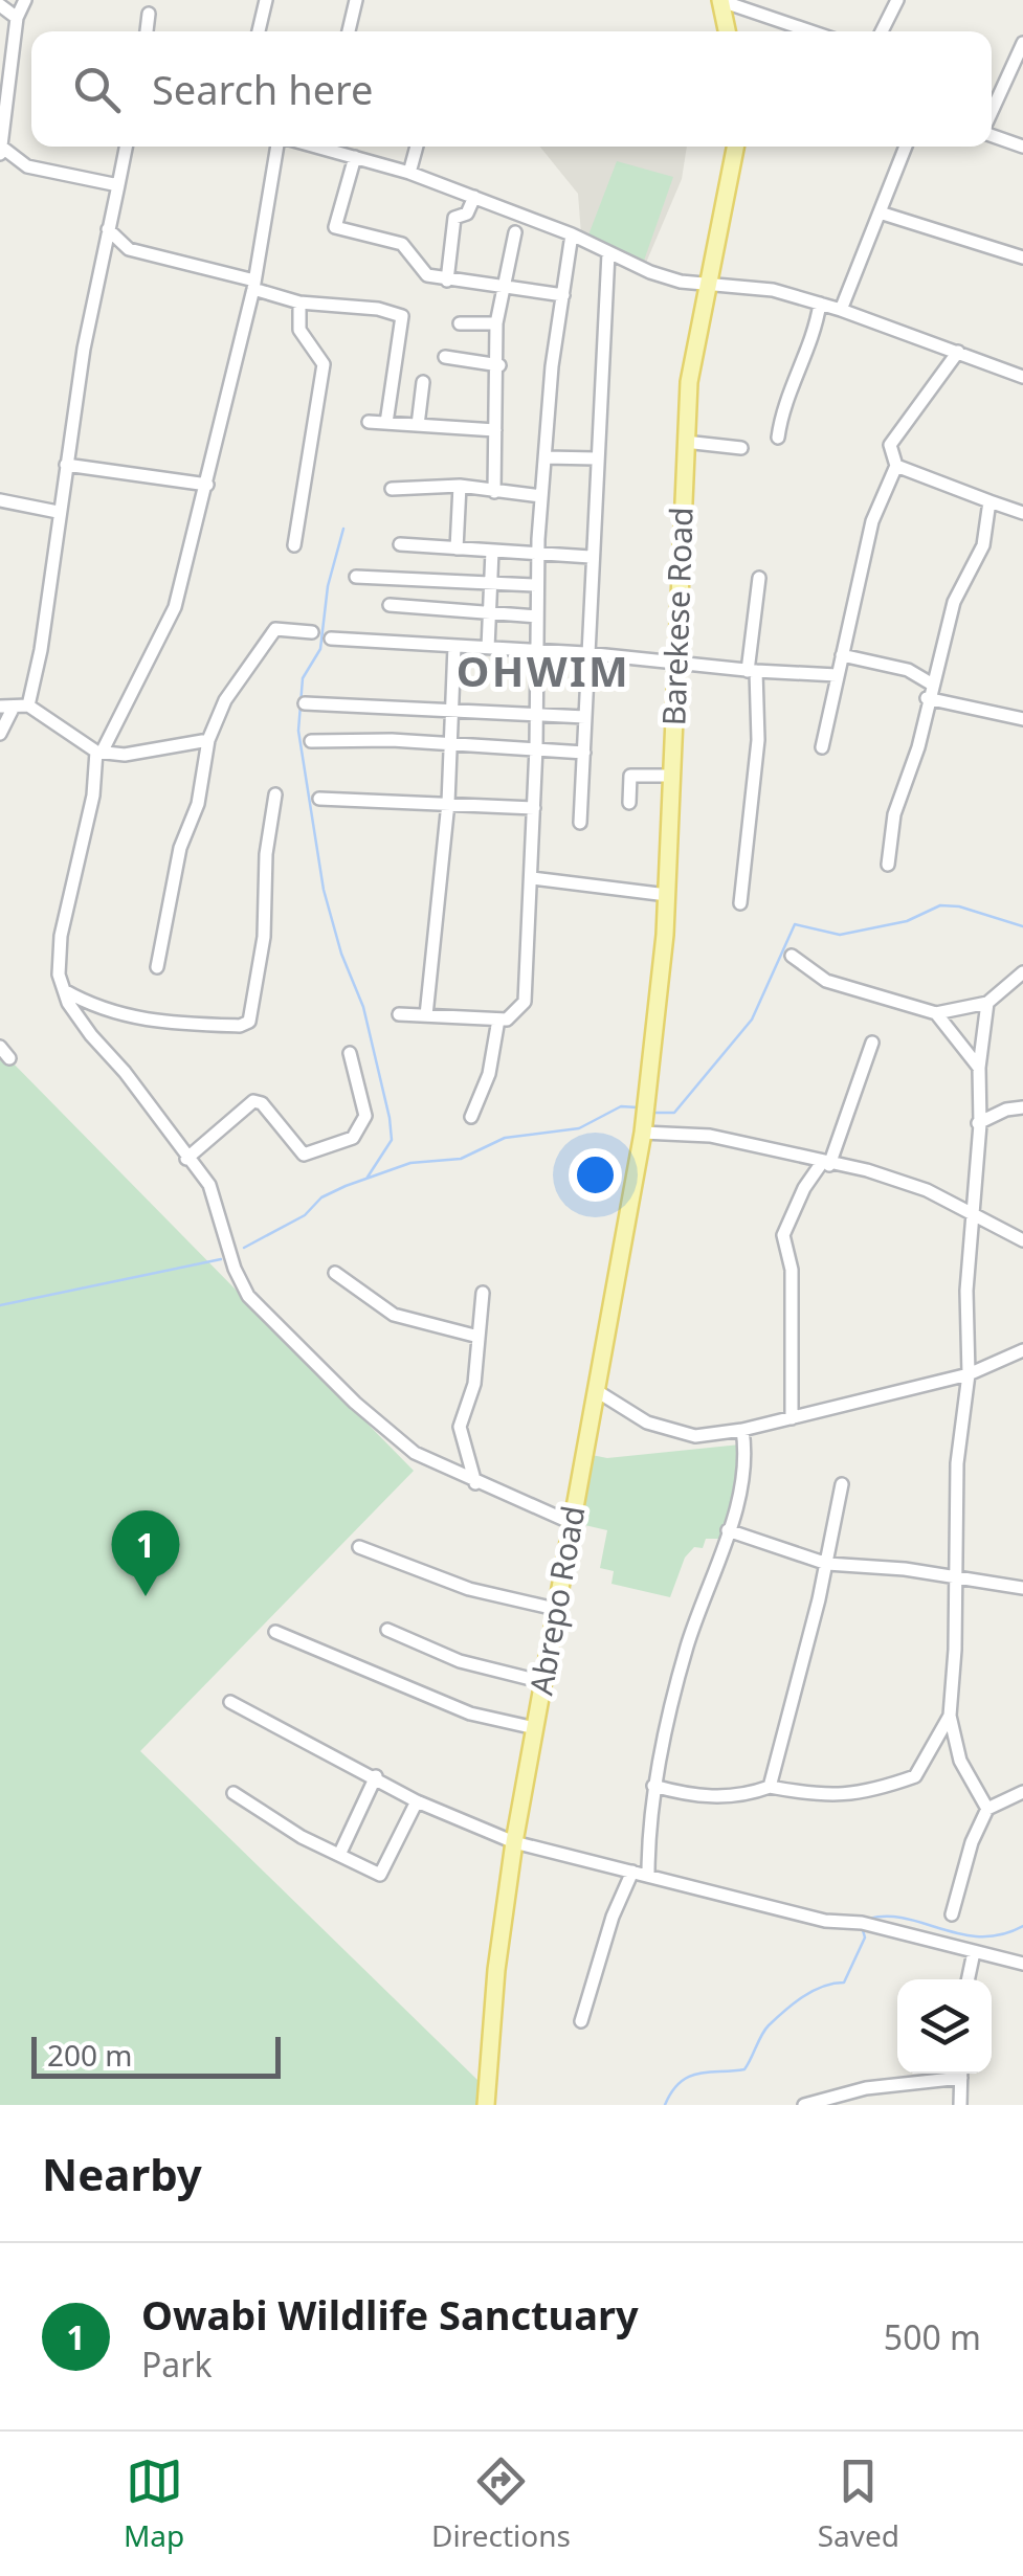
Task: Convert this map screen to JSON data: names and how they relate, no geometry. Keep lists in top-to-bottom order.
{
  "streets": {
    "main road": ["Barekese Road", "Abrepo Road"]
  },
  "crossings": [
    ["Barekese Road", "Abrepo Road"]
  ],
  "districts": ["OHWIM"],
  "scale_bar": "200 m",
  "page": {
    "search": "Search here",
    "pins": "1",
    "scale": "200 m",
    "heading": "Nearby",
    "list": [
      {
        "mark": "1",
        "name": "Owabi Wildlife Sanctuary",
        "note": "Park",
        "value": "500 m"
      }
    ],
    "nav": ["Map", "Directions", "Saved"]
  }
}
